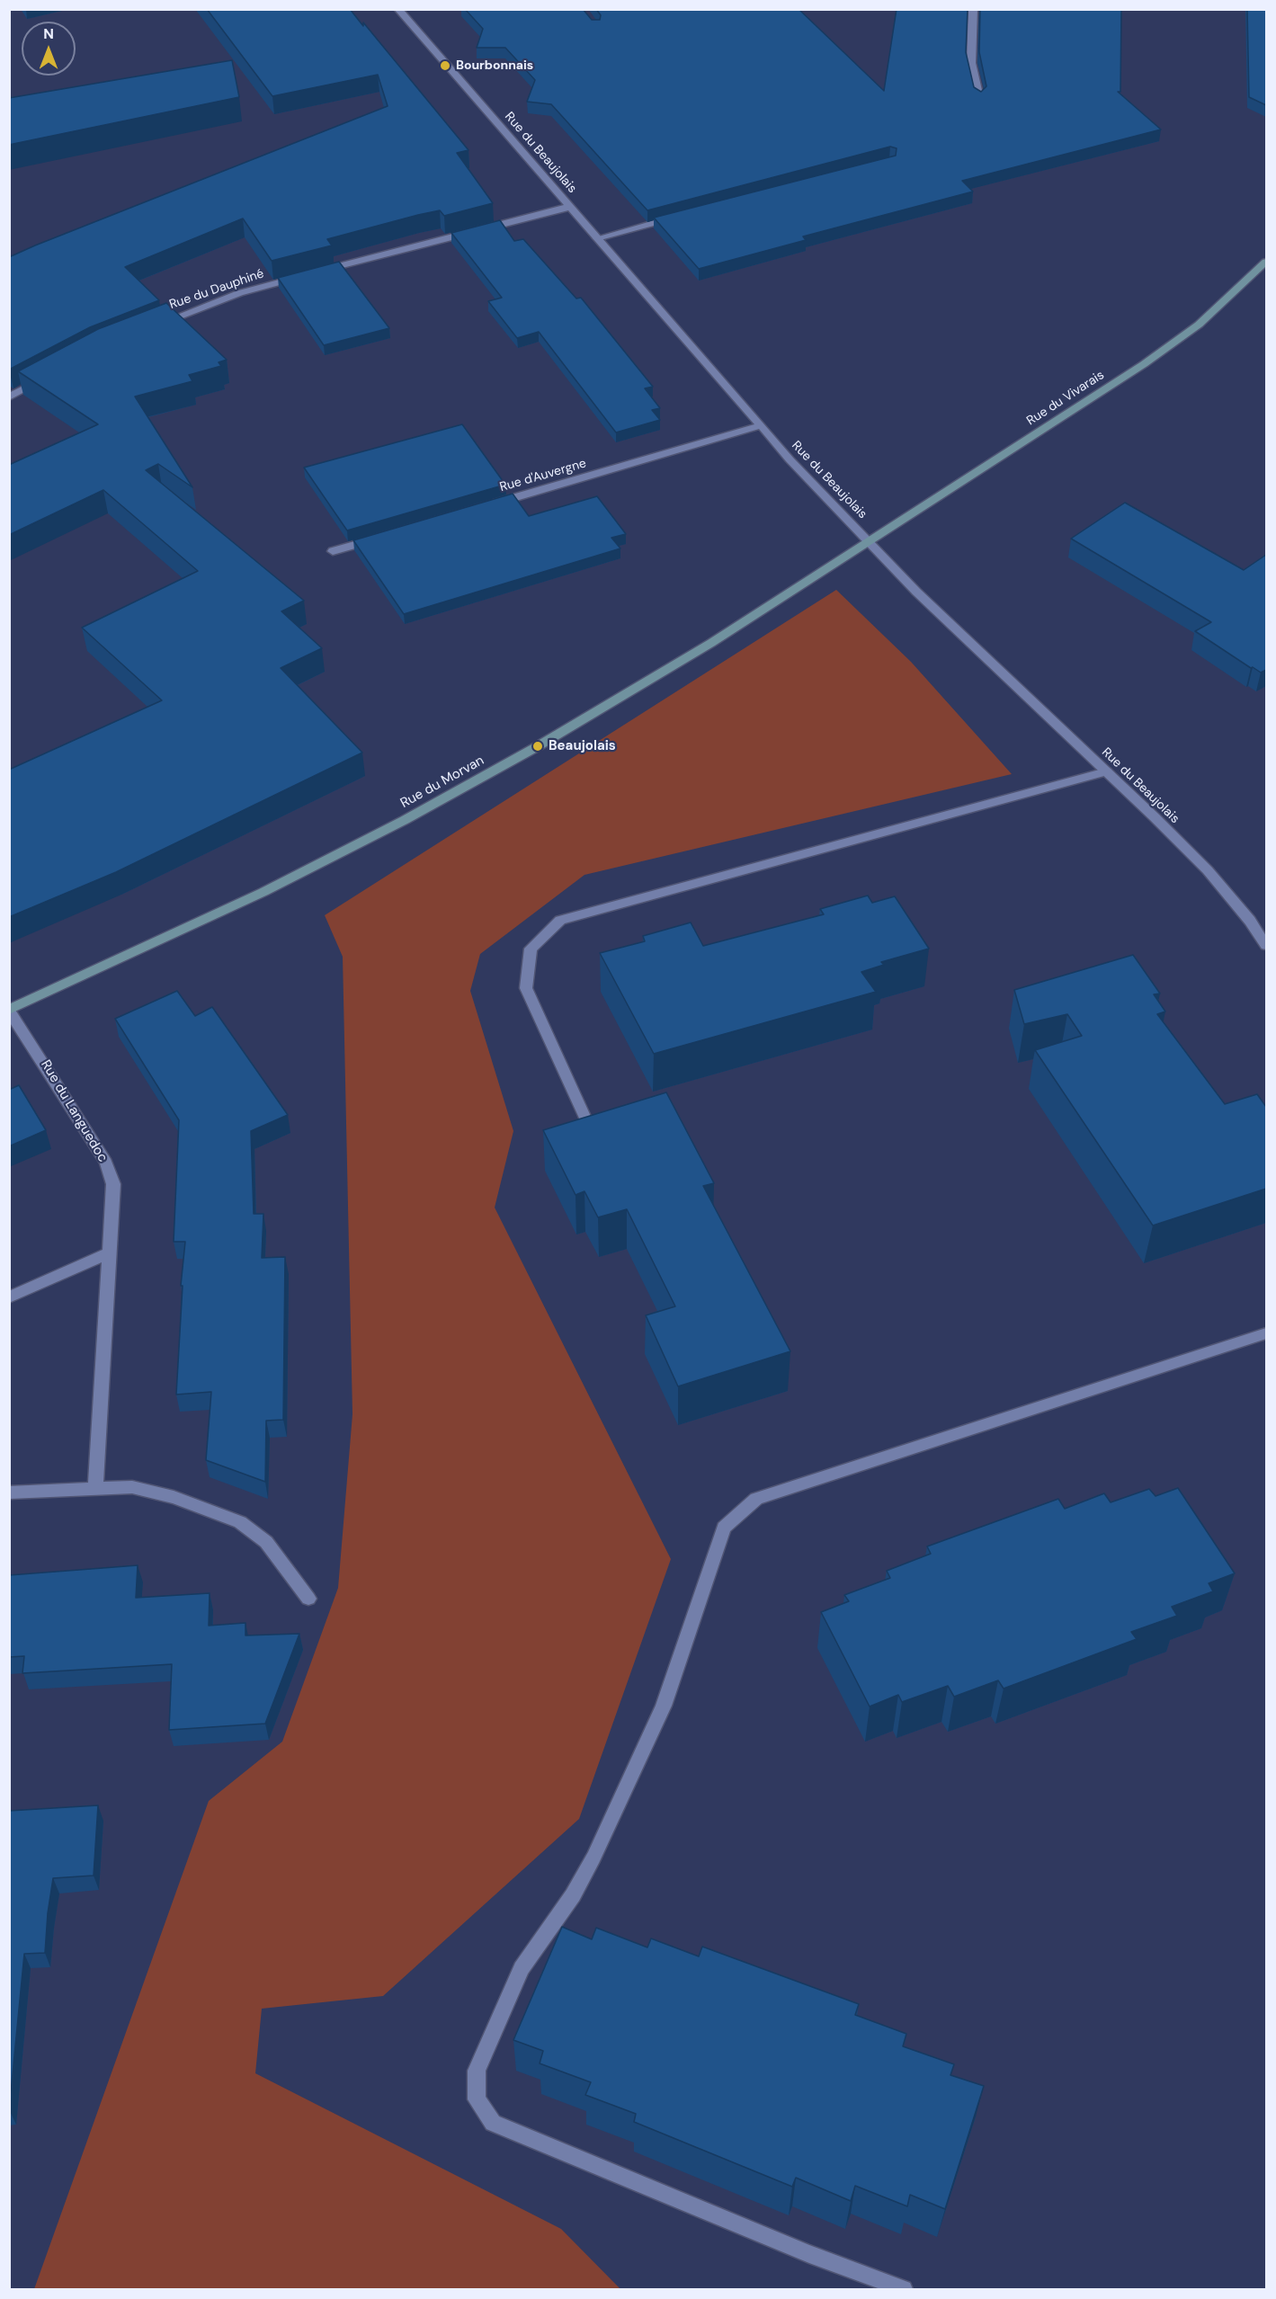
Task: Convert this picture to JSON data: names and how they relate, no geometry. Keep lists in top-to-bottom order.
{
  "streets": {
    "street": [
      "Rue du Beaujolais",
      "Rue du Dauphiné",
      "Rue du Vivarais",
      "Rue d'Auvergne",
      "Rue du Morvan",
      "Rue du Languedoc"
    ]
  },
  "crossings": [
    ["Rue du Beaujolais", "Rue du Dauphiné"],
    ["Rue du Beaujolais", "Rue du Vivarais"],
    ["Rue du Beaujolais", "Rue d'Auvergne"],
    ["Rue du Beaujolais", "Rue du Morvan"],
    ["Rue du Vivarais", "Rue du Morvan"],
    ["Rue du Morvan", "Rue du Languedoc"]
  ],
  "places": ["Bourbonnais", "Beaujolais"],
  "north": "top"
}
